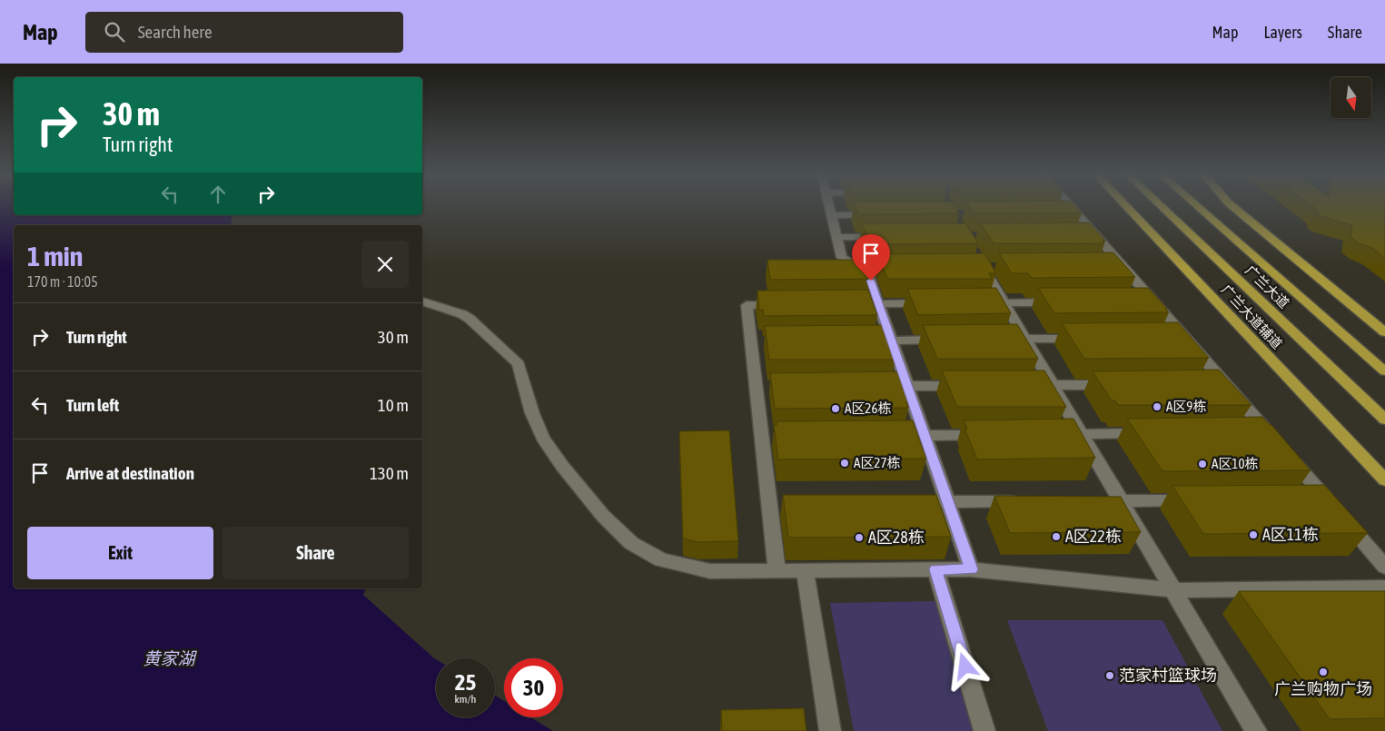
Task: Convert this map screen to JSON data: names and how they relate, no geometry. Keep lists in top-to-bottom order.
{
  "streets": {
    "main road": ["广兰大道", "广兰大道辅道"]
  },
  "water": ["黄家湖"],
  "places": [
    "A区9栋",
    "A区26栋",
    "A区27栋",
    "A区10栋",
    "A区11栋",
    "A区22栋",
    "A区28栋",
    "广兰购物广场",
    "范家村篮球场"
  ],
  "north": "bottom",
  "page": {
    "header": "Map",
    "search": "Search here",
    "nav": ["Map", "Layers", "Share"],
    "turn": ["30 m", "Turn right"],
    "heading": ["1 min", "170 m · 10:05"],
    "list": [
      {
        "name": "Turn right",
        "value": "30 m"
      },
      {
        "name": "Turn left",
        "value": "10 m"
      },
      {
        "name": "Arrive at destination",
        "value": "130 m"
      }
    ],
    "buttons": ["Exit", "Share"],
    "speed": "25 km/h",
    "limit": "30"
  }
}
